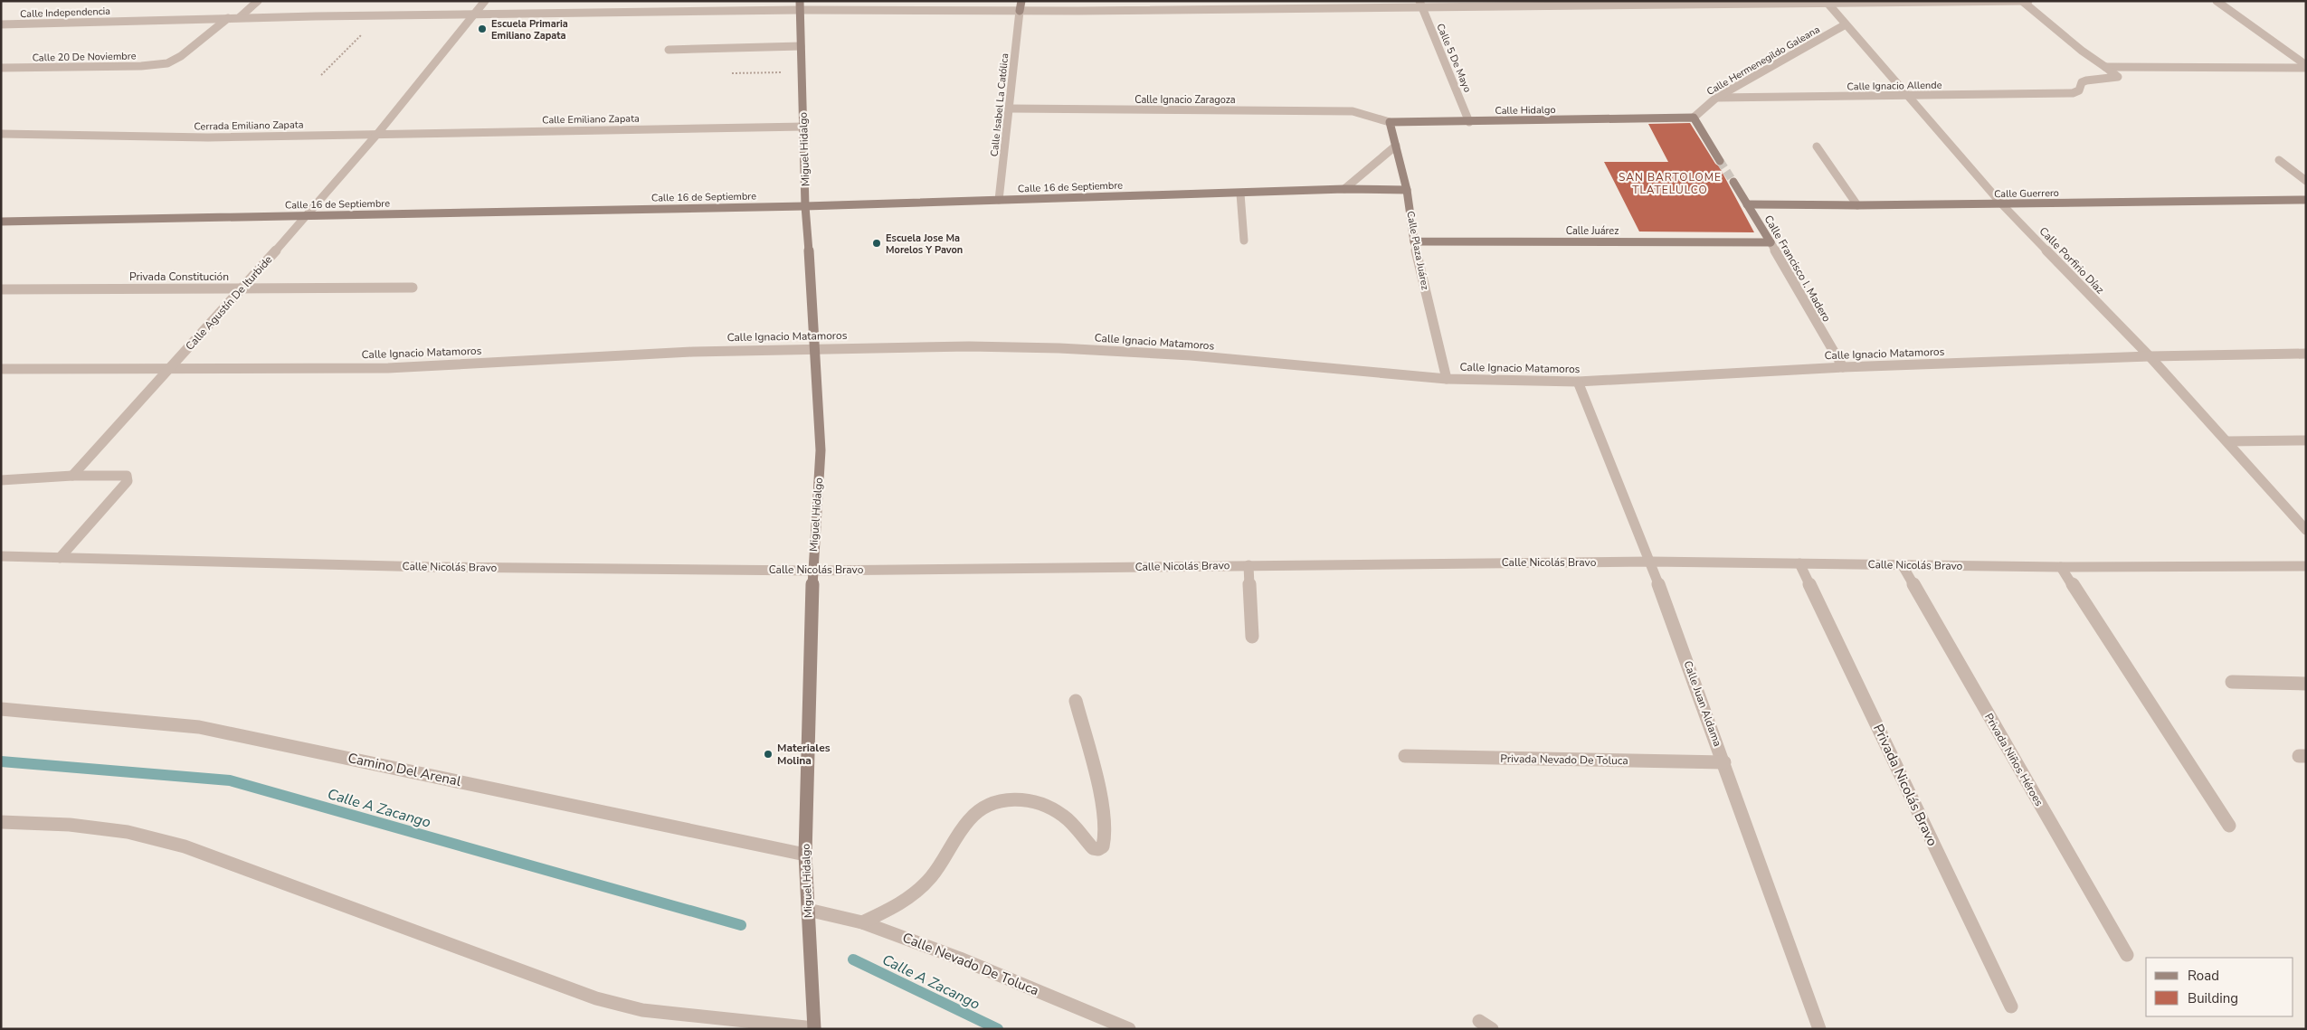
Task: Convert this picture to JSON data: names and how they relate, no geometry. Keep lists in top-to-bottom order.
{
  "streets": {
    "street": [
      "Calle Independencia",
      "Calle 20 De Noviembre",
      "Calle 5 De Mayo",
      "Calle Hermenegildo Galeana",
      "Calle Ignacio Allende",
      "Calle Ignacio Zaragoza",
      "Calle Isabel La Católica",
      "Calle Hidalgo",
      "Calle Emiliano Zapata",
      "Cerrada Emiliano Zapata",
      "Miguel Hidalgo",
      "Calle 16 de Septiembre",
      "Calle Guerrero",
      "Calle Juárez",
      "Calle Plaza Juárez",
      "Calle Porfirio Díaz",
      "Calle Francisco I. Madero",
      "Privada Constitución",
      "Calle Agustín De Iturbide",
      "Calle Ignacio Matamoros",
      "Calle Nicolás Bravo",
      "Calle Juan Aldama",
      "Privada Nevado De Toluca",
      "Privada Niños Héroes",
      "Camino Del Arenal",
      "Privada Nicolás Bravo",
      "Calle Nevado De Toluca"
    ]
  },
  "crossings": [
    ["Calle Independencia", "Calle 20 De Noviembre"],
    ["Calle Independencia", "Calle 5 De Mayo"],
    ["Calle Independencia", "Calle Isabel La Católica"],
    ["Calle Independencia", "Miguel Hidalgo"],
    ["Calle Independencia", "Calle Porfirio Díaz"],
    ["Calle Independencia", "Calle Agustín De Iturbide"],
    ["Calle 5 De Mayo", "Calle Hidalgo"],
    ["Calle Hermenegildo Galeana", "Calle Ignacio Allende"],
    ["Calle Hermenegildo Galeana", "Calle Hidalgo"],
    ["Calle Hermenegildo Galeana", "Calle Porfirio Díaz"],
    ["Calle Ignacio Allende", "Calle Porfirio Díaz"],
    ["Calle Ignacio Zaragoza", "Calle Isabel La Católica"],
    ["Calle Ignacio Zaragoza", "Calle Hidalgo"],
    ["Calle Isabel La Católica", "Calle 16 de Septiembre"],
    ["Calle Hidalgo", "Calle Plaza Juárez"],
    ["Calle Emiliano Zapata", "Cerrada Emiliano Zapata"],
    ["Calle Emiliano Zapata", "Miguel Hidalgo"],
    ["Calle Emiliano Zapata", "Calle Agustín De Iturbide"],
    ["Cerrada Emiliano Zapata", "Calle Agustín De Iturbide"],
    ["Miguel Hidalgo", "Calle 16 de Septiembre"],
    ["Miguel Hidalgo", "Calle Ignacio Matamoros"],
    ["Miguel Hidalgo", "Calle Nicolás Bravo"],
    ["Miguel Hidalgo", "Camino Del Arenal"],
    ["Miguel Hidalgo", "Calle Nevado De Toluca"],
    ["Calle 16 de Septiembre", "Calle Plaza Juárez"],
    ["Calle 16 de Septiembre", "Calle Agustín De Iturbide"],
    ["Calle Guerrero", "Calle Porfirio Díaz"],
    ["Calle Guerrero", "Calle Francisco I. Madero"],
    ["Calle Juárez", "Calle Plaza Juárez"],
    ["Calle Juárez", "Calle Francisco I. Madero"],
    ["Calle Plaza Juárez", "Calle Ignacio Matamoros"],
    ["Calle Porfirio Díaz", "Calle Ignacio Matamoros"],
    ["Calle Francisco I. Madero", "Calle Ignacio Matamoros"],
    ["Privada Constitución", "Calle Agustín De Iturbide"],
    ["Calle Agustín De Iturbide", "Calle Ignacio Matamoros"],
    ["Calle Ignacio Matamoros", "Calle Juan Aldama"],
    ["Calle Nicolás Bravo", "Calle Juan Aldama"],
    ["Calle Nicolás Bravo", "Privada Niños Héroes"],
    ["Calle Nicolás Bravo", "Privada Nicolás Bravo"],
    ["Calle Juan Aldama", "Privada Nevado De Toluca"]
  ],
  "districts": ["SAN BARTOLOME TLATELULCO"],
  "water": ["Calle A Zacango"],
  "places": ["Escuela Primaria Emiliano Zapata", "Escuela Jose Ma Morelos Y Pavon", "Materiales Molina"],
  "legend": ["Road", "Building"]
}
